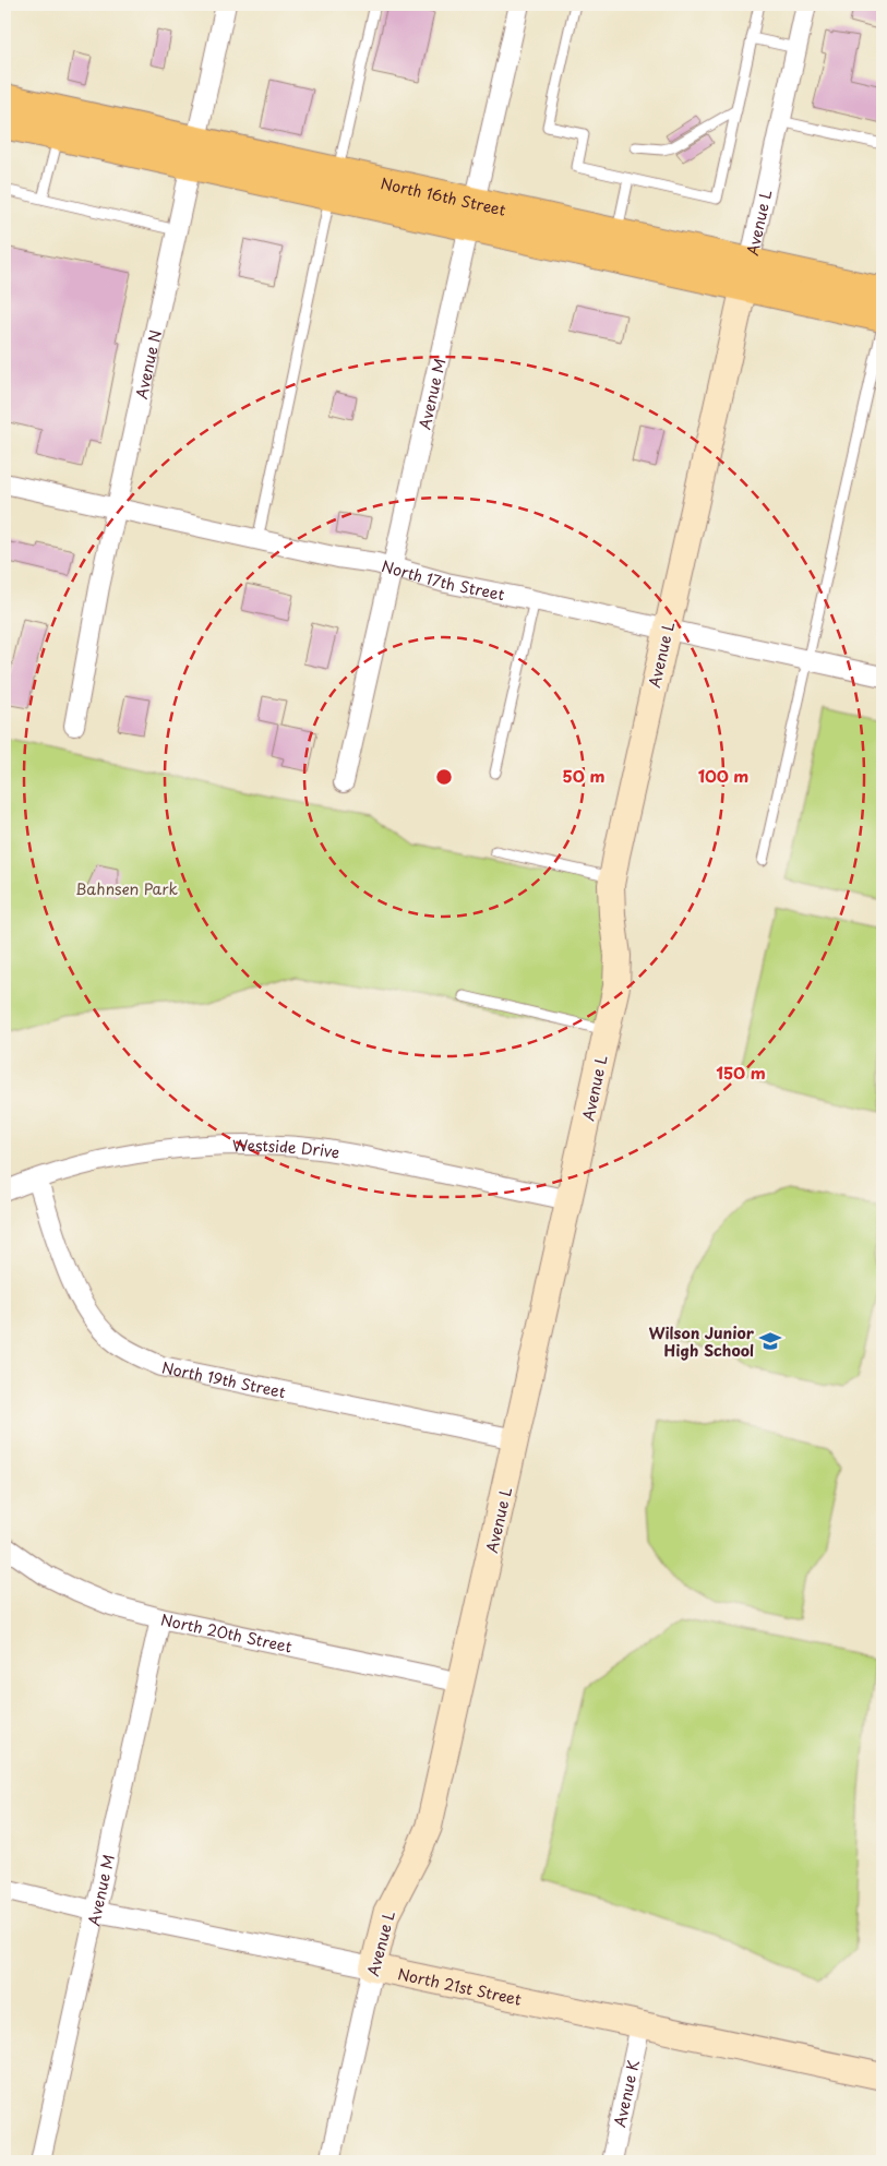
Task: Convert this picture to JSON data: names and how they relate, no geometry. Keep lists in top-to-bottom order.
{
  "streets": {
    "main road": ["North 16th Street"],
    "street": [
      "Avenue L",
      "Avenue N",
      "Avenue M",
      "North 17th Street",
      "Westside Drive",
      "North 19th Street",
      "North 20th Street",
      "North 21st Street",
      "Avenue K"
    ]
  },
  "crossings": [
    ["North 16th Street", "Avenue L"],
    ["North 16th Street", "Avenue N"],
    ["North 16th Street", "Avenue M"],
    ["Avenue L", "North 17th Street"],
    ["Avenue L", "Westside Drive"],
    ["Avenue L", "North 19th Street"],
    ["Avenue L", "North 20th Street"],
    ["Avenue L", "North 21st Street"],
    ["Avenue N", "North 17th Street"],
    ["Avenue M", "North 17th Street"],
    ["Avenue M", "North 20th Street"],
    ["Avenue M", "North 21st Street"],
    ["Westside Drive", "North 19th Street"],
    ["North 21st Street", "Avenue K"]
  ],
  "parks": ["Bahnsen Park"],
  "places": {
    "school or university": ["Wilson Junior High School"]
  },
  "rings": ["50 m", "100 m", "150 m"]
}
